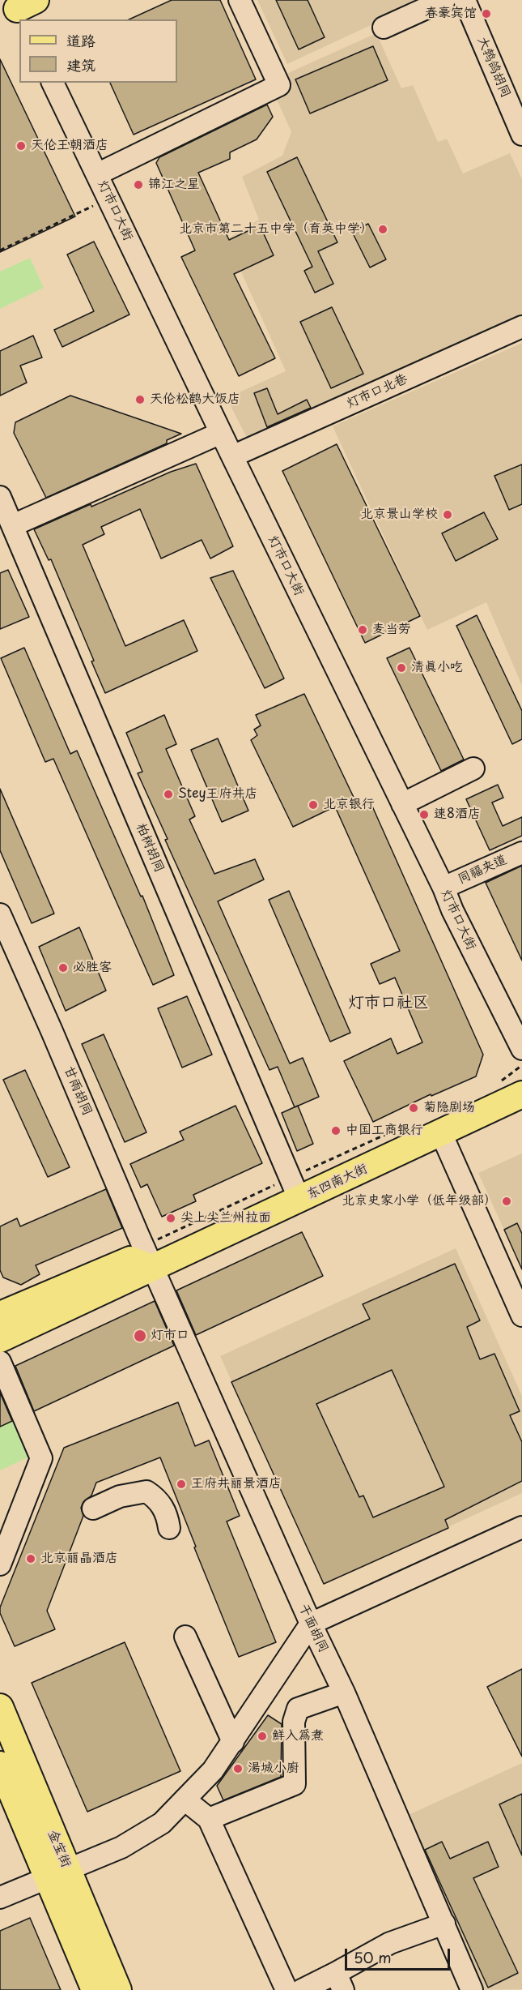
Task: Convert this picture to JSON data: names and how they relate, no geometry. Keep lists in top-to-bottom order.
{
  "streets": {
    "main road": ["东四南大街", "金宝街"],
    "street": [
      "大鹁鸽胡同",
      "灯市口大街",
      "灯市口北巷",
      "柏树胡同",
      "同福夹道",
      "甘雨胡同",
      "干面胡同"
    ]
  },
  "crossings": [
    ["灯市口大街", "灯市口北巷"],
    ["灯市口大街", "同福夹道"],
    ["柏树胡同", "东四南大街"],
    ["甘雨胡同", "东四南大街"],
    ["甘雨胡同", "干面胡同"],
    ["东四南大街", "干面胡同"]
  ],
  "districts": ["灯市口社区"],
  "places": [
    "春豪宾馆",
    "天伦王朝酒店",
    "锦江之星",
    "北京市第二十五中学（育英中学）",
    "天伦松鹤大饭店",
    "北京景山学校",
    "麦当劳",
    "清真小吃",
    "Stey王府井店",
    "北京银行",
    "速8酒店",
    "必胜客",
    "菊隐剧场",
    "中国工商银行",
    "北京史家小学（低年级部）",
    "尖上尖兰州拉面",
    "灯市口",
    "王府井丽景酒店",
    "北京丽晶酒店",
    "鮮入為煮",
    "湯城小廚"
  ],
  "legend": ["道路", "建筑"],
  "scale_bar": "50 m"
}
